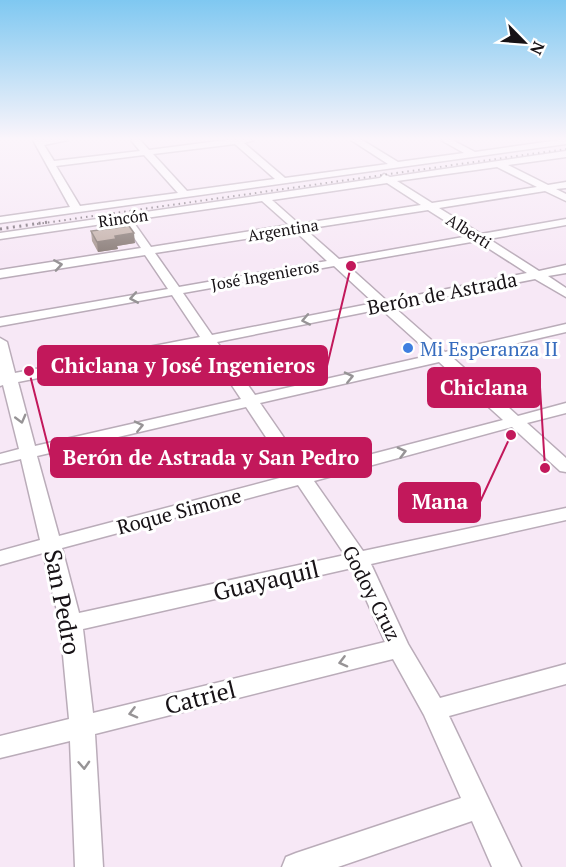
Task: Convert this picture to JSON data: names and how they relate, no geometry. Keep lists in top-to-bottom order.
{
  "streets": {
    "street": [
      "Rincón",
      "Argentina",
      "Alberti",
      "José Ingenieros",
      "Berón de Astrada",
      "Roque Simone",
      "Guayaquil",
      "Godoy Cruz",
      "San Pedro",
      "Catriel"
    ]
  },
  "crossings": [
    ["Rincón", "Godoy Cruz"],
    ["Argentina", "Alberti"],
    ["Argentina", "Godoy Cruz"],
    ["Alberti", "José Ingenieros"],
    ["Alberti", "Berón de Astrada"],
    ["José Ingenieros", "Godoy Cruz"],
    ["Berón de Astrada", "Godoy Cruz"],
    ["Berón de Astrada", "San Pedro"],
    ["Roque Simone", "Godoy Cruz"],
    ["Roque Simone", "San Pedro"],
    ["Guayaquil", "Godoy Cruz"],
    ["Guayaquil", "San Pedro"],
    ["Godoy Cruz", "Catriel"],
    ["San Pedro", "Catriel"]
  ],
  "one_way": ["San Pedro", "Catriel"],
  "places": [
    "Chiclana y José Ingenieros",
    "Mi Esperanza II",
    "Berón de Astrada y San Pedro",
    "Mana",
    "Chiclana"
  ],
  "north": "bottom right"
}
